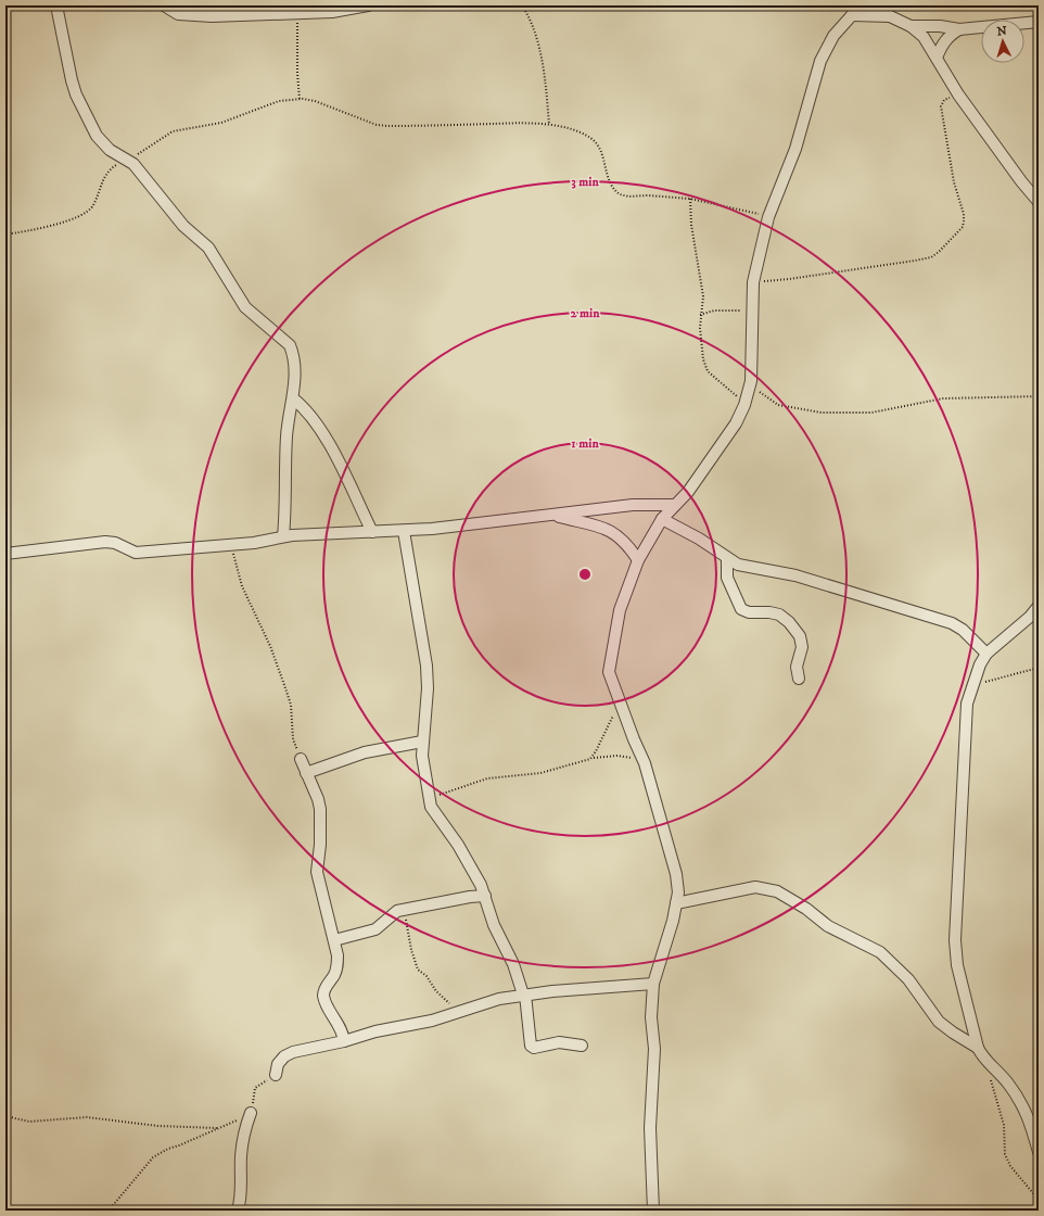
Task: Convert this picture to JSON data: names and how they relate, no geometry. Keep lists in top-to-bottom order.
{
  "north": "top",
  "rings": ["3 min", "2 min", "1 min"]
}
